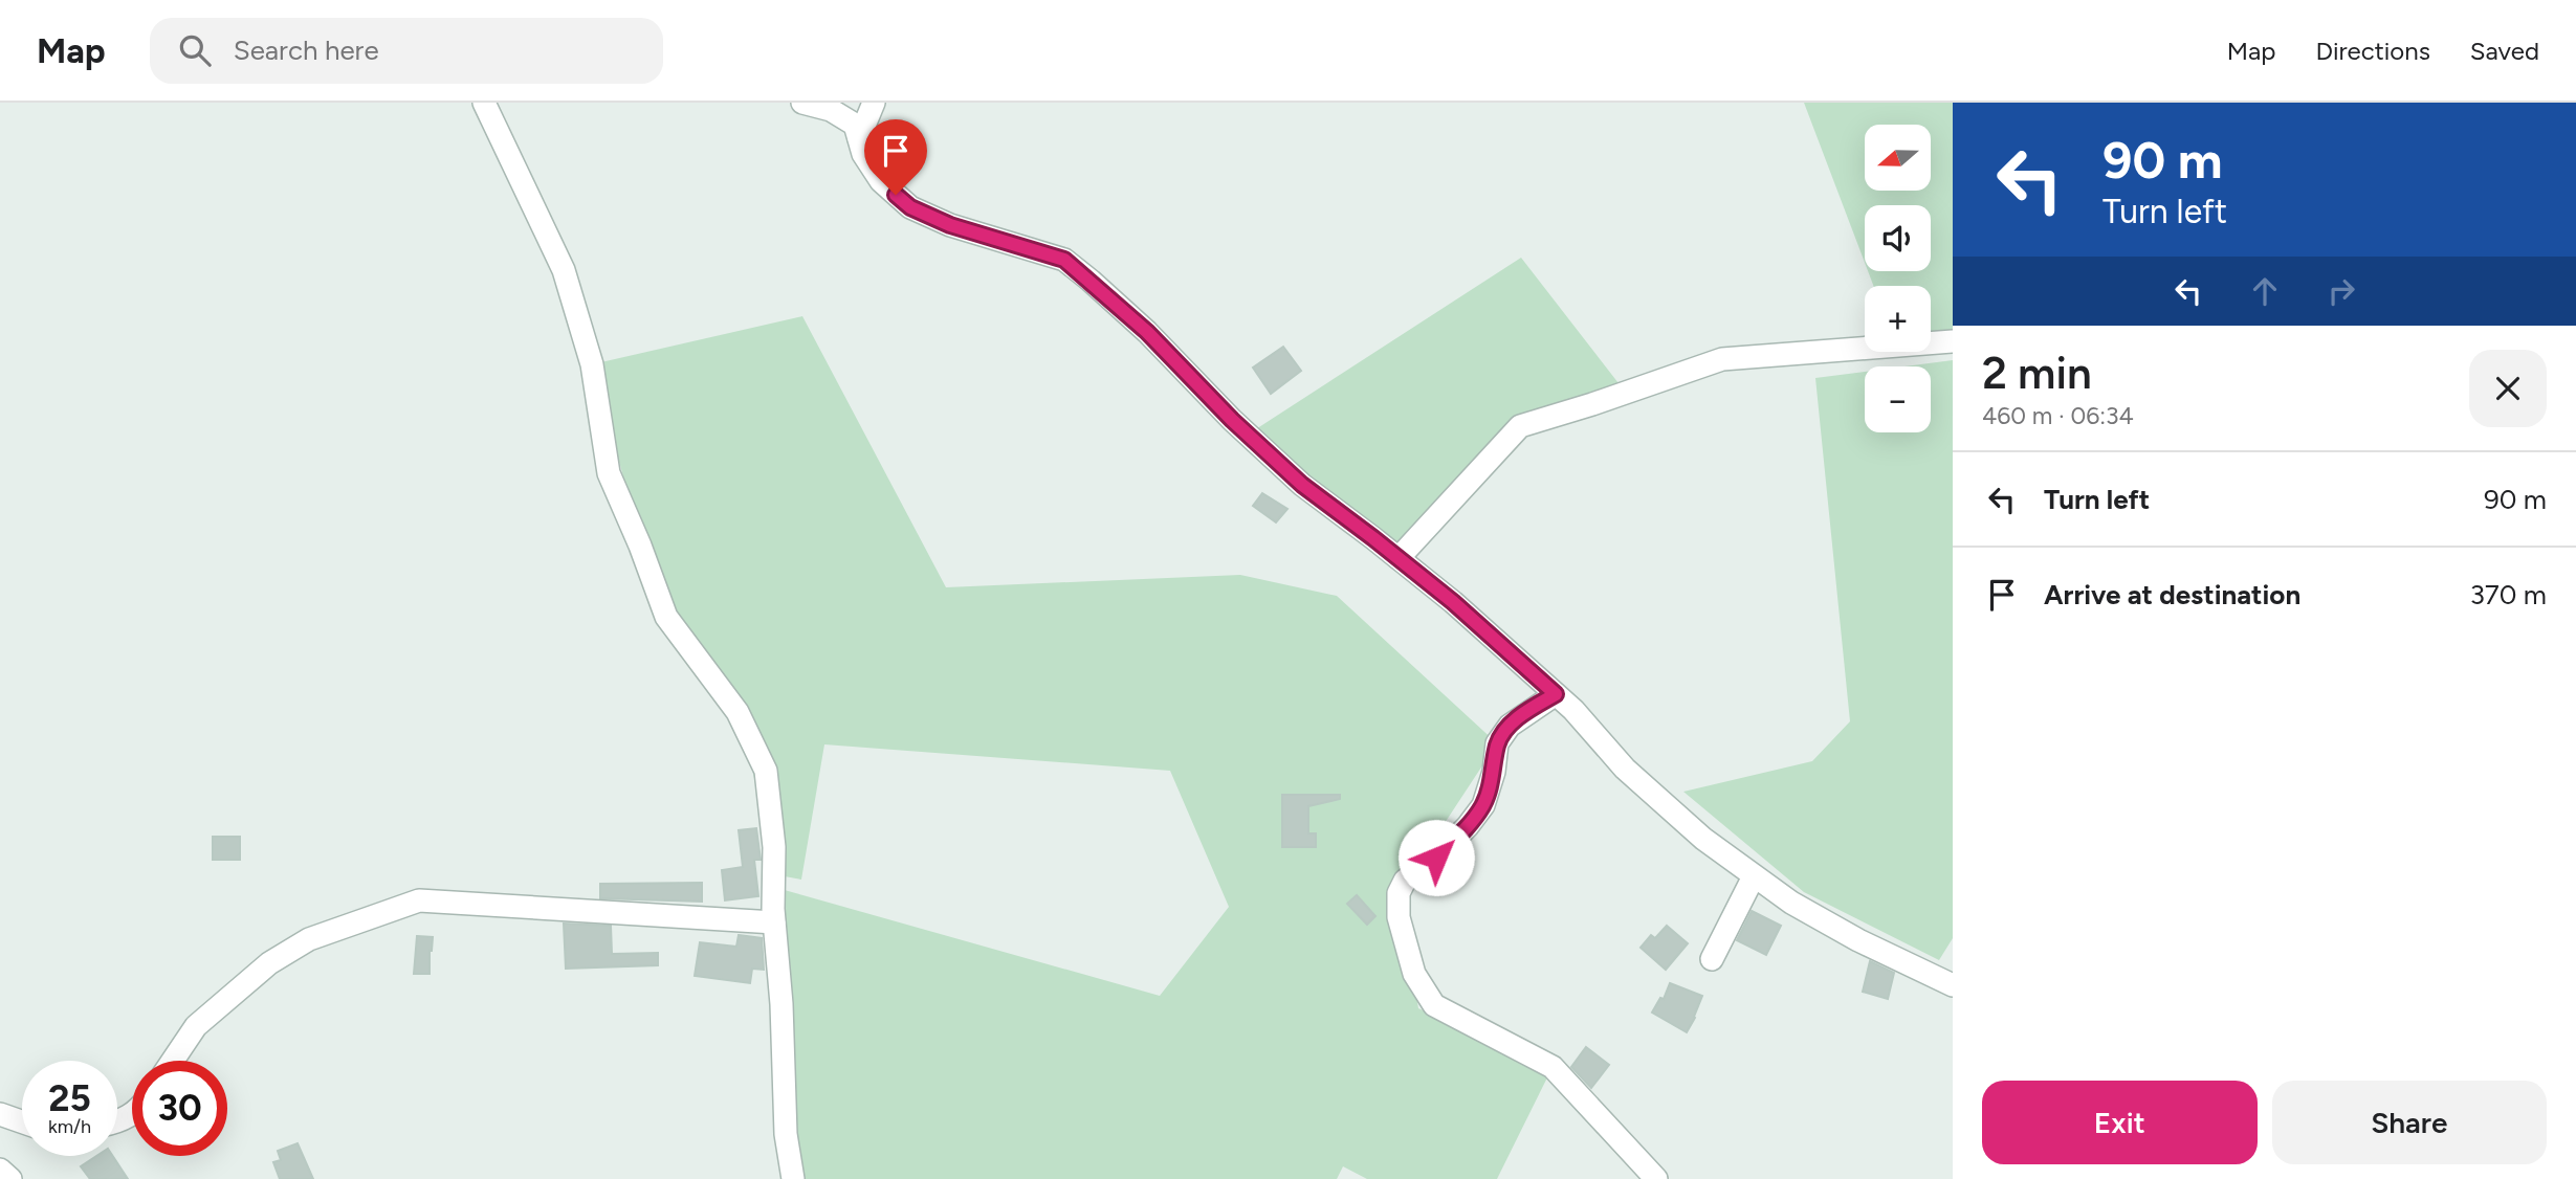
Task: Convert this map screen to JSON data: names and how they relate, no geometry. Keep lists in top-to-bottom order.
{
  "north": "left",
  "page": {
    "header": "Map",
    "search": "Search here",
    "nav": ["Map", "Directions", "Saved"],
    "turn": ["90 m", "Turn left"],
    "map_buttons": ["+", "−"],
    "heading": ["2 min", "460 m · 06:34"],
    "list": [
      {
        "name": "Turn left",
        "value": "90 m"
      },
      {
        "name": "Arrive at destination",
        "value": "370 m"
      }
    ],
    "speed": "25 km/h",
    "limit": "30",
    "buttons": ["Exit", "Share"]
  }
}
